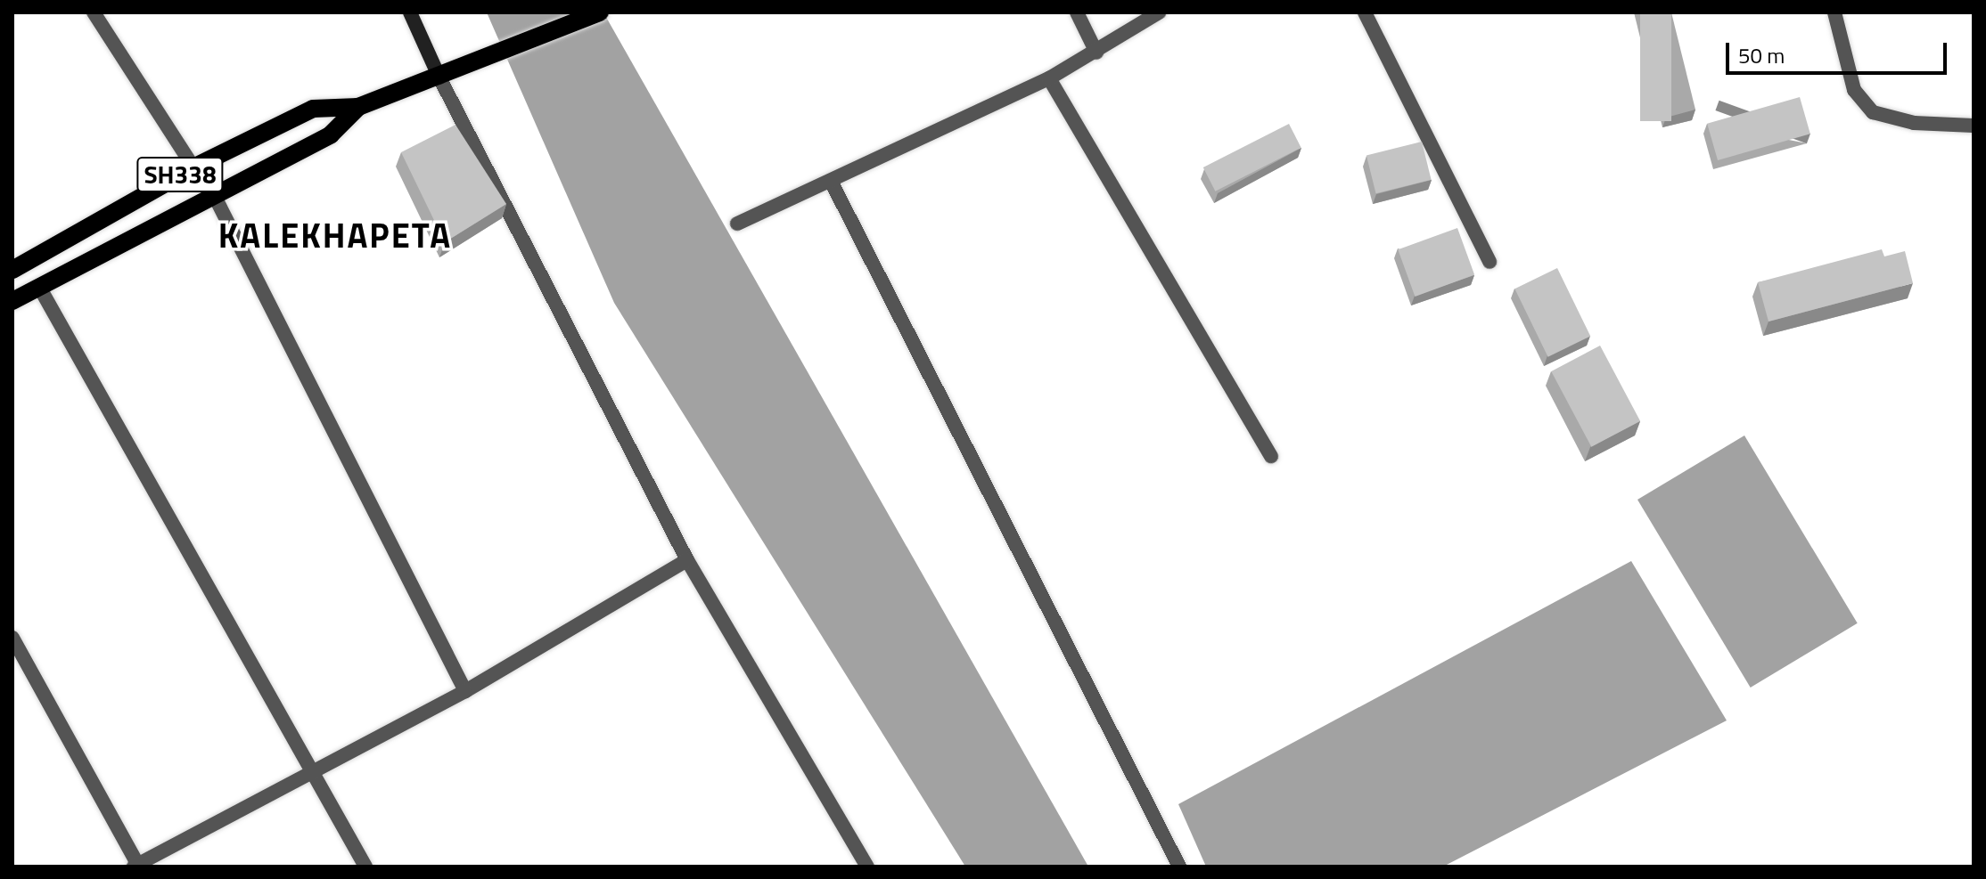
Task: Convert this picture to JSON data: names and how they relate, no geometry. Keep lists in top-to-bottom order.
{
  "streets": {
    "main road": ["SH338"]
  },
  "districts": ["KALEKHAPETA"],
  "scale_bar": "50 m"
}
